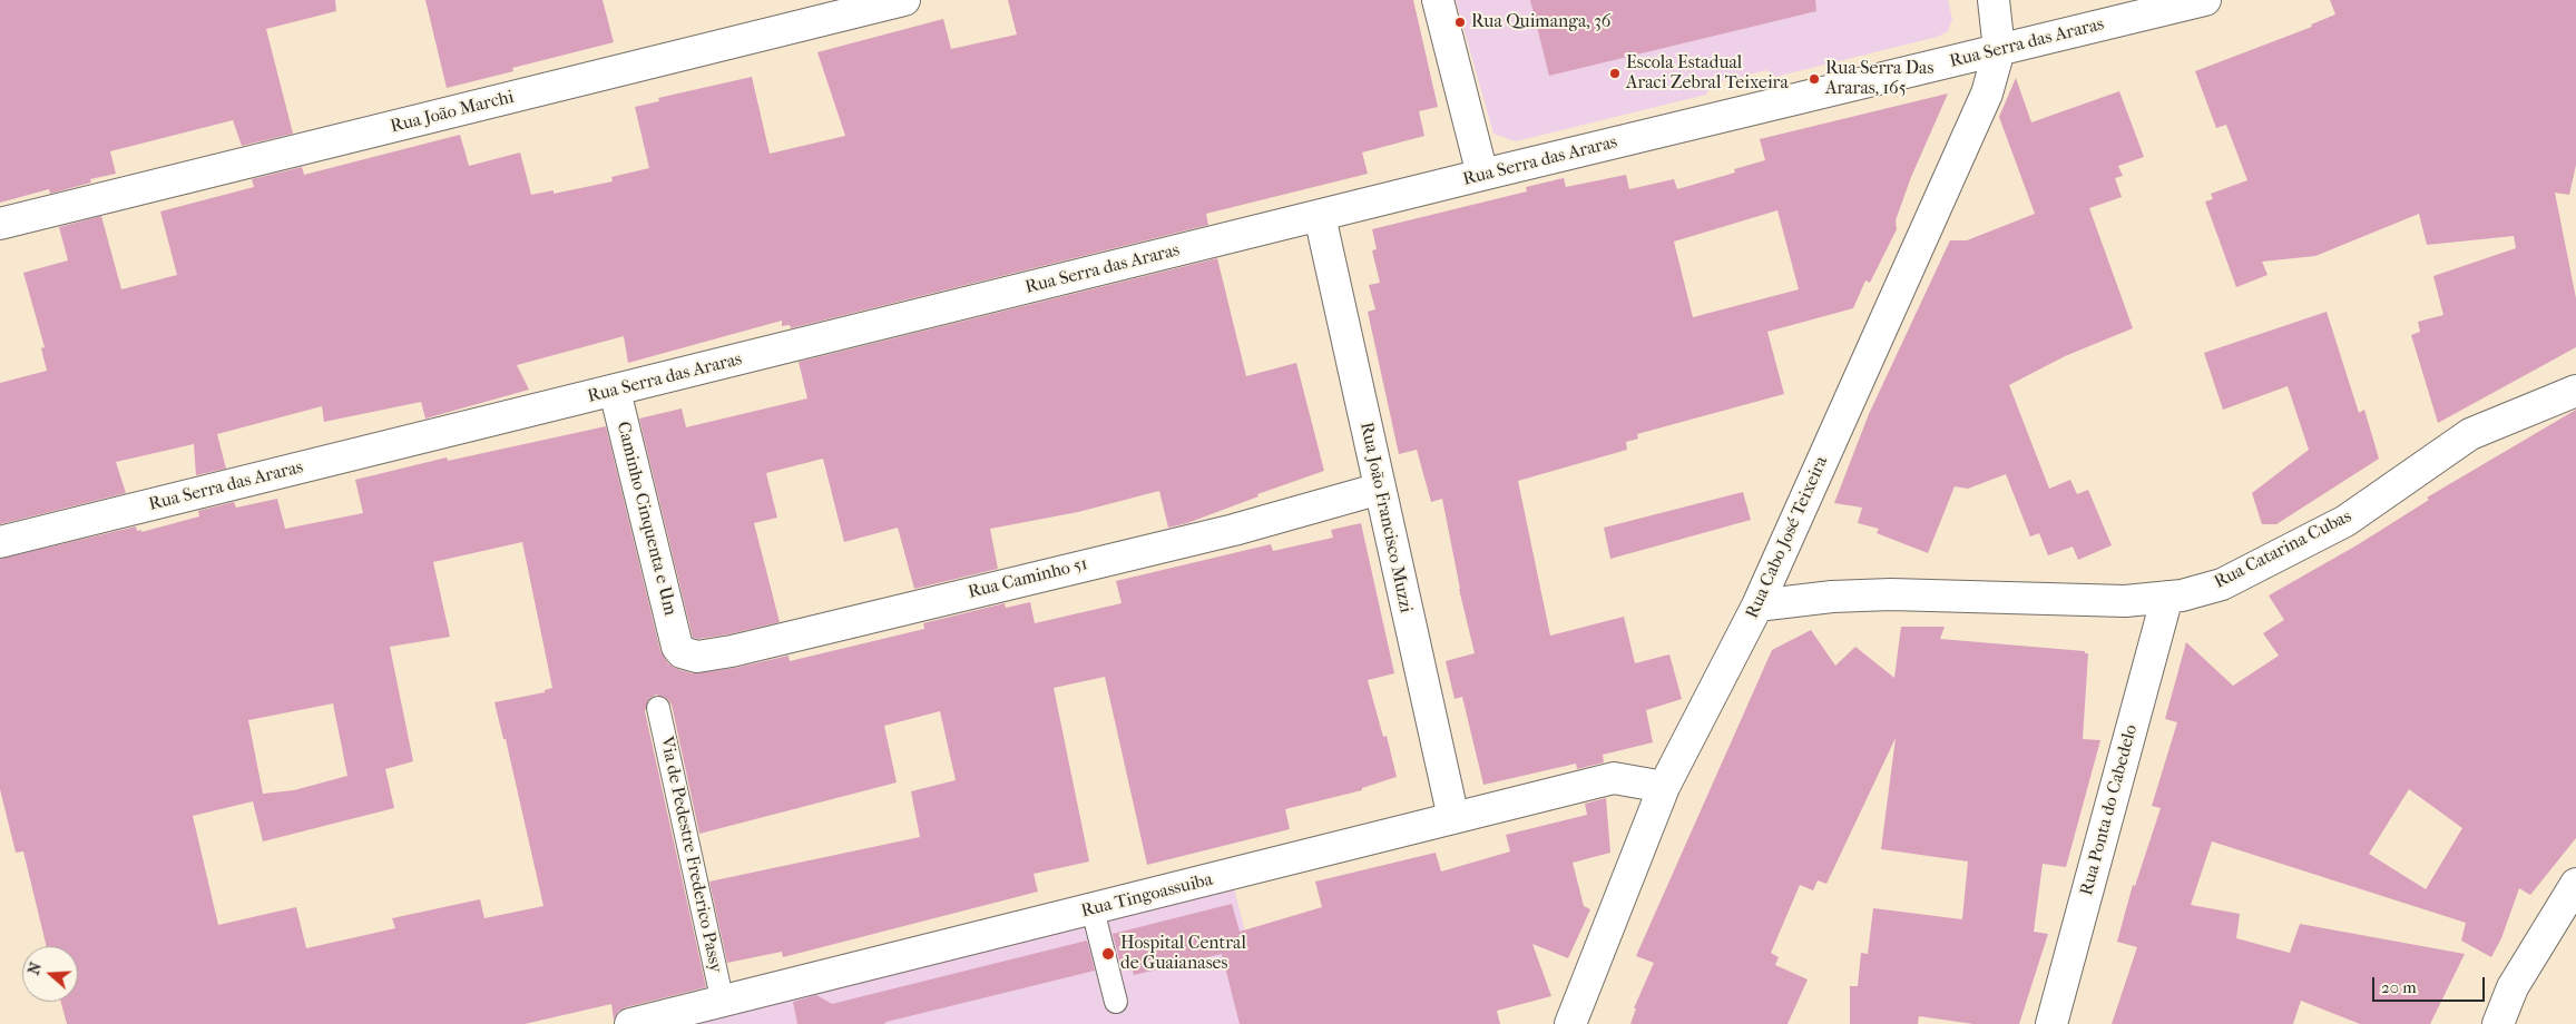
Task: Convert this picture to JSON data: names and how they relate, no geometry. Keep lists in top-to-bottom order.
{
  "streets": {
    "street": [
      "Rua Serra das Araras",
      "Rua João Marchi",
      "Rua João Francisco Muzzi",
      "Caminho Cinquenta e Um",
      "Rua Cabo José Teixeira",
      "Rua Catarina Cubas",
      "Rua Caminho 51",
      "Rua Ponta do Cabedelo",
      "Rua Tingoassuiba"
    ],
    "lane": ["Via de Pedestre Frederico Passy"]
  },
  "crossings": [
    ["Rua Serra das Araras", "Rua João Francisco Muzzi"],
    ["Rua Serra das Araras", "Caminho Cinquenta e Um"],
    ["Rua Serra das Araras", "Rua Cabo José Teixeira"],
    ["Rua João Francisco Muzzi", "Rua Caminho 51"],
    ["Rua João Francisco Muzzi", "Rua Tingoassuiba"],
    ["Caminho Cinquenta e Um", "Rua Caminho 51"],
    ["Rua Cabo José Teixeira", "Rua Catarina Cubas"],
    ["Rua Cabo José Teixeira", "Rua Tingoassuiba"],
    ["Rua Catarina Cubas", "Rua Ponta do Cabedelo"],
    ["Via de Pedestre Frederico Passy", "Rua Tingoassuiba"]
  ],
  "places": [
    "Rua Quimanga, 36",
    "Escola Estadual Araci Zebral Teixeira",
    "Rua Serra Das Araras, 165",
    "Hospital Central de Guaianases"
  ],
  "scale_bar": "20 m",
  "north": "left"
}
